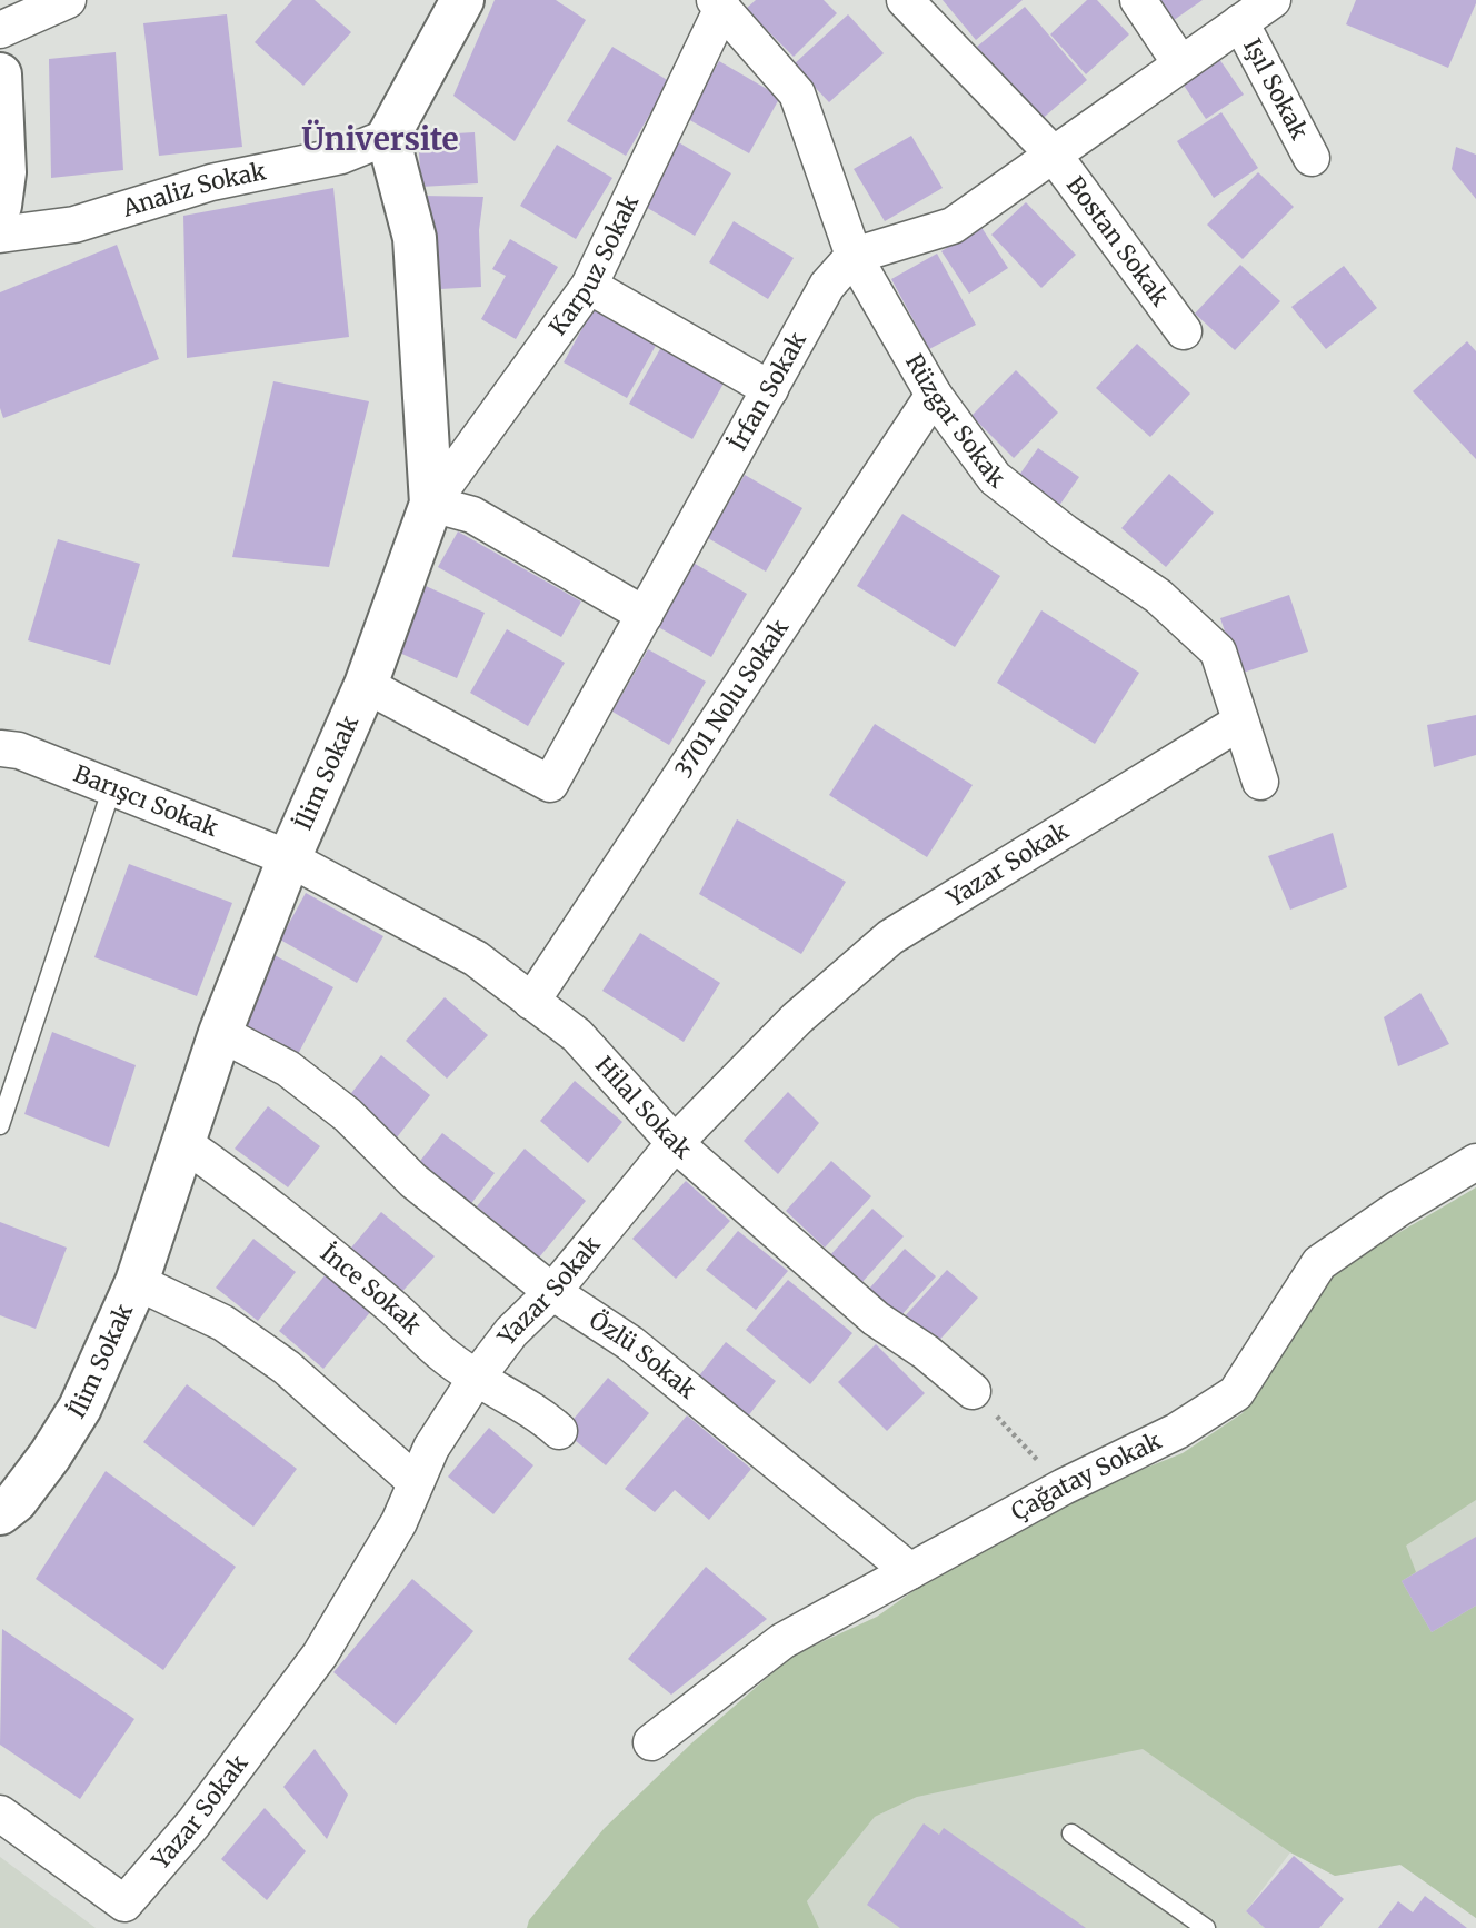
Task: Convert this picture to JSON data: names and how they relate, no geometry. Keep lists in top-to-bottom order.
{
  "streets": {
    "street": [
      "Işıl Sokak",
      "Analiz Sokak",
      "Bostan Sokak",
      "Karpuz Sokak",
      "İrfan Sokak",
      "Rüzgar Sokak",
      "3701 Nolu Sokak",
      "İlim Sokak",
      "Barışcı Sokak",
      "Yazar Sokak",
      "Hilal Sokak",
      "İnce Sokak",
      "Özlü Sokak",
      "Çağatay Sokak"
    ]
  },
  "crossings": [
    ["Analiz Sokak", "İlim Sokak"],
    ["Karpuz Sokak", "Rüzgar Sokak"],
    ["Karpuz Sokak", "İlim Sokak"],
    ["İrfan Sokak", "Rüzgar Sokak"],
    ["İrfan Sokak", "İlim Sokak"],
    ["Rüzgar Sokak", "3701 Nolu Sokak"],
    ["Rüzgar Sokak", "Yazar Sokak"],
    ["3701 Nolu Sokak", "Hilal Sokak"],
    ["İlim Sokak", "Barışcı Sokak"],
    ["İlim Sokak", "Hilal Sokak"],
    ["İlim Sokak", "İnce Sokak"],
    ["İlim Sokak", "Özlü Sokak"],
    ["Barışcı Sokak", "Hilal Sokak"],
    ["Yazar Sokak", "Hilal Sokak"],
    ["Yazar Sokak", "İnce Sokak"],
    ["Yazar Sokak", "Özlü Sokak"],
    ["Özlü Sokak", "Çağatay Sokak"]
  ],
  "districts": ["Üniversite"]
}
